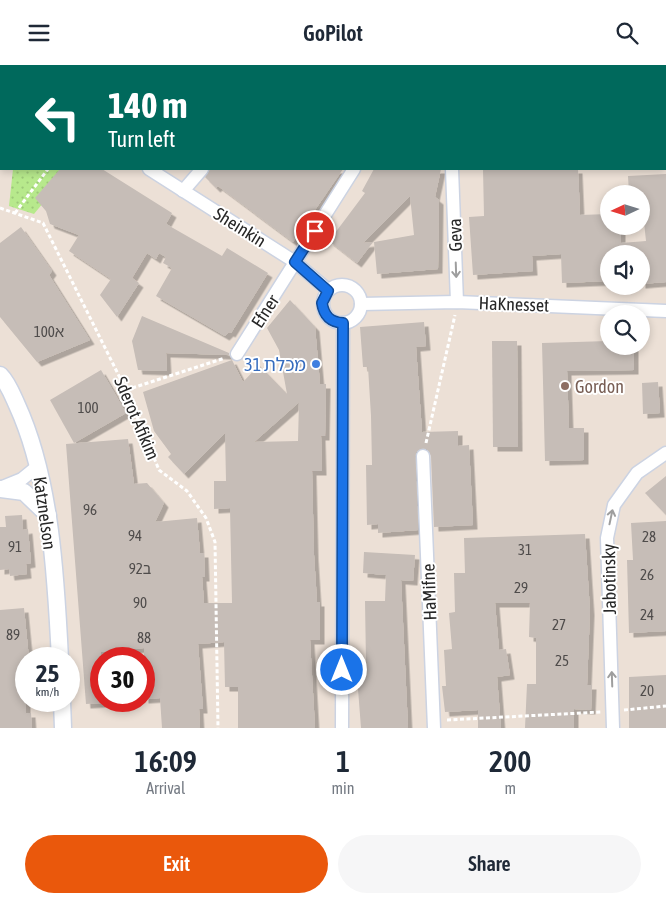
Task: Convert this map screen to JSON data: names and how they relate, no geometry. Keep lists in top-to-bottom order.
{
  "streets": {
    "street": [
      "Sheinkin",
      "Geva",
      "HaKnesset",
      "Efner",
      "Katznelson",
      "Jabotinsky",
      "HaMifne"
    ],
    "path": ["Sderot Afikim"]
  },
  "crossings": [
    ["Sheinkin", "HaKnesset"],
    ["Sheinkin", "Efner"],
    ["Geva", "HaKnesset"]
  ],
  "one_way": ["Geva", "Jabotinsky"],
  "places": ["מכלת 31", "Gordon"],
  "house_numbers": [
    "100א",
    "100",
    "96",
    "94",
    "28",
    "91",
    "31",
    "92ב",
    "26",
    "29",
    "90",
    "24",
    "27",
    "89",
    "88",
    "25",
    "20"
  ],
  "north": "left",
  "page": {
    "header": "GoPilot",
    "turn": ["140 m", "Turn left"],
    "speed": "25 km/h",
    "limit": "30",
    "eta": [
      "16:09",
      "Arrival",
      "1",
      "min",
      "200",
      "m"
    ],
    "buttons": ["Exit", "Share"]
  }
}
